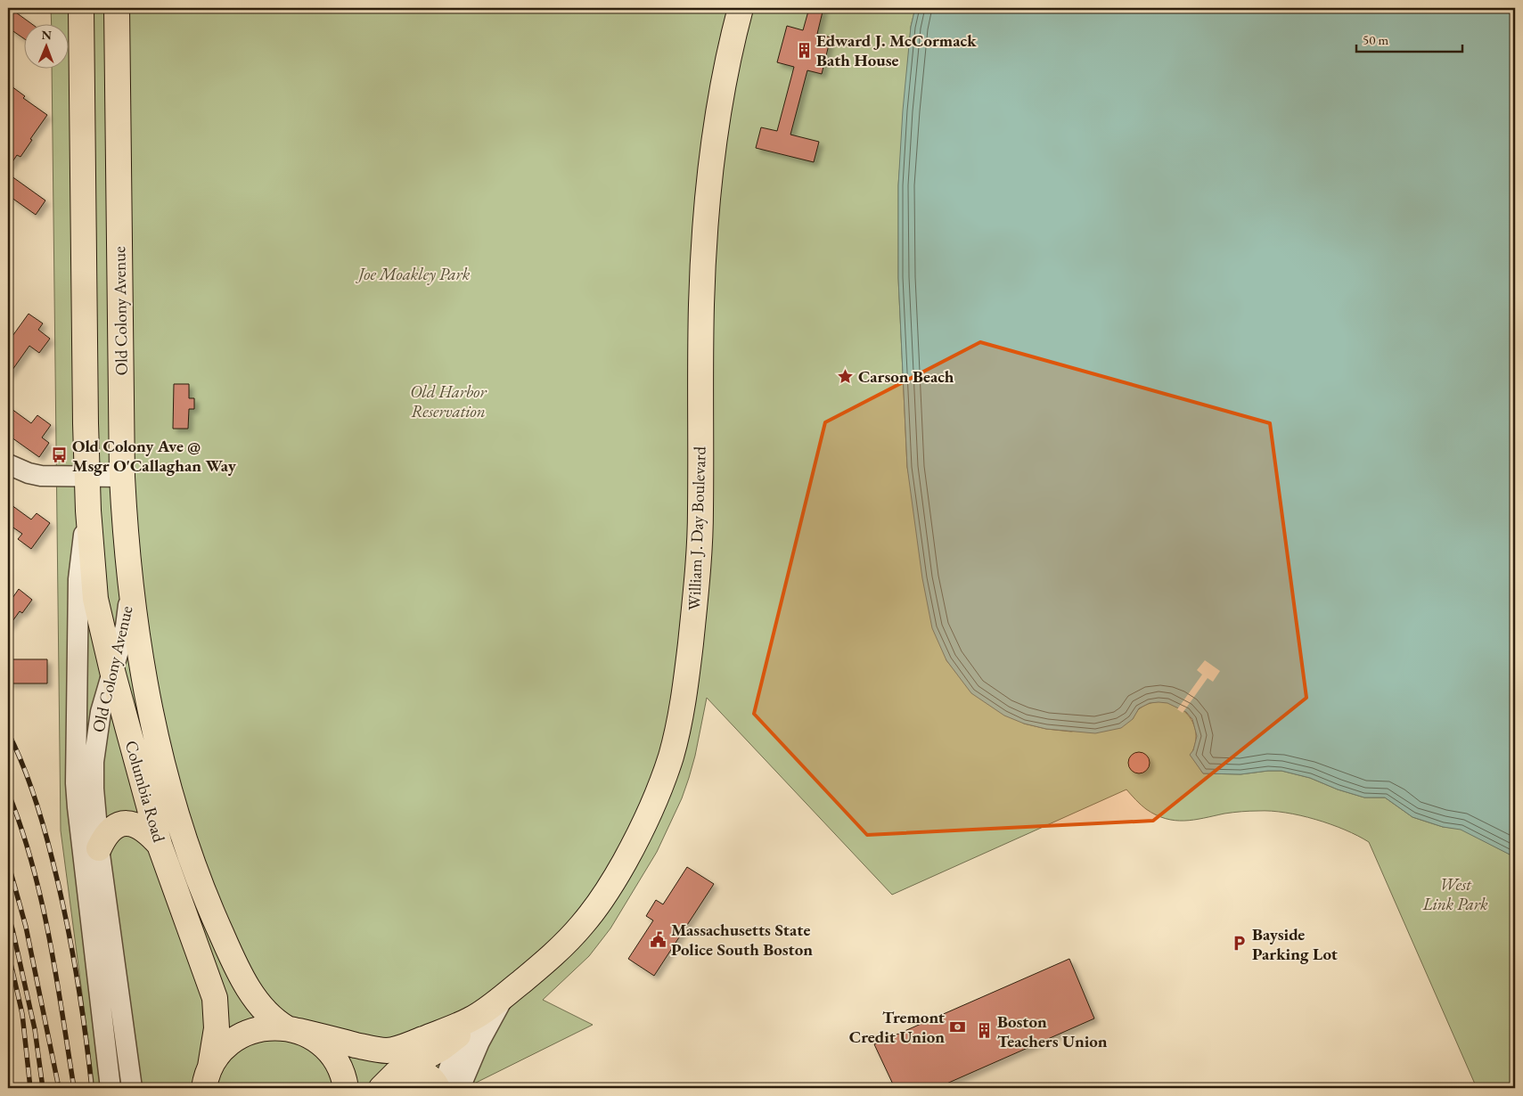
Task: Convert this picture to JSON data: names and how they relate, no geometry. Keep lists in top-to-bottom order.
{
  "streets": {
    "main road": ["Old Colony Avenue", "William J. Day Boulevard", "Columbia Road"]
  },
  "crossings": [
    ["Old Colony Avenue", "Columbia Road"],
    ["William J. Day Boulevard", "Columbia Road"]
  ],
  "parks": ["Joe Moakley Park", "Old Harbor Reservation", "West Link Park"],
  "places": {
    "building": ["Edward J. McCormack Bath House", "Boston Teachers Union"],
    "place": ["Carson Beach"],
    "bus stop": ["Old Colony Ave @ Msgr O'Callaghan Way"],
    "public building": ["Massachusetts State Police South Boston"],
    "parking": ["Bayside Parking Lot"],
    "bank": ["Tremont Credit Union"]
  },
  "scale_bar": "50 m",
  "north": "top"
}
